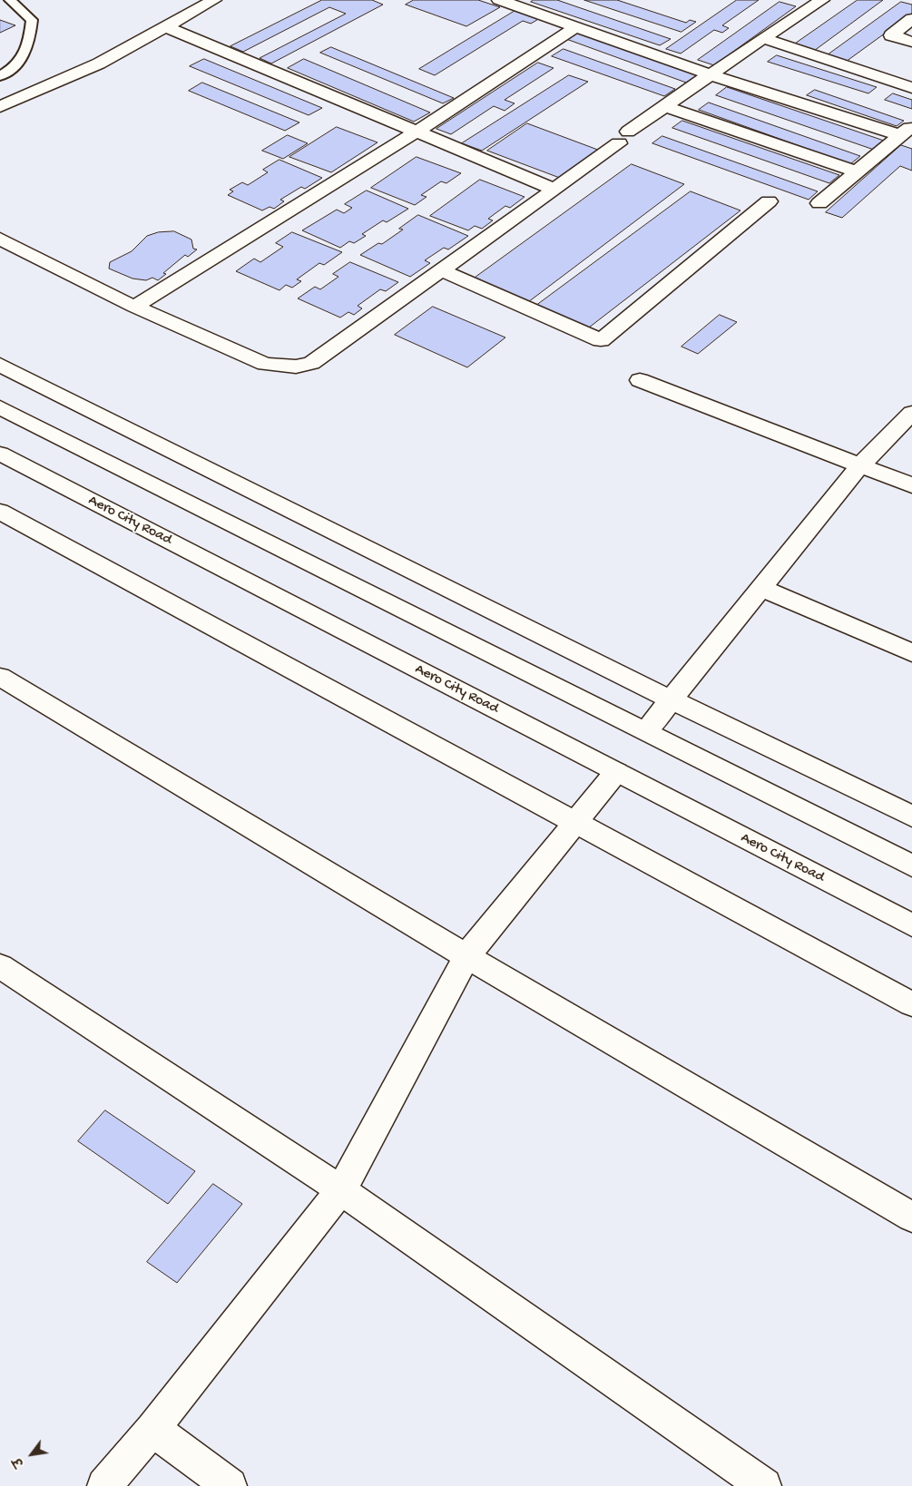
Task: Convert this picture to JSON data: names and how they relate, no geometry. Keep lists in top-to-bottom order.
{
  "streets": {
    "street": ["Aero City Road"]
  },
  "north": "bottom left"
}
